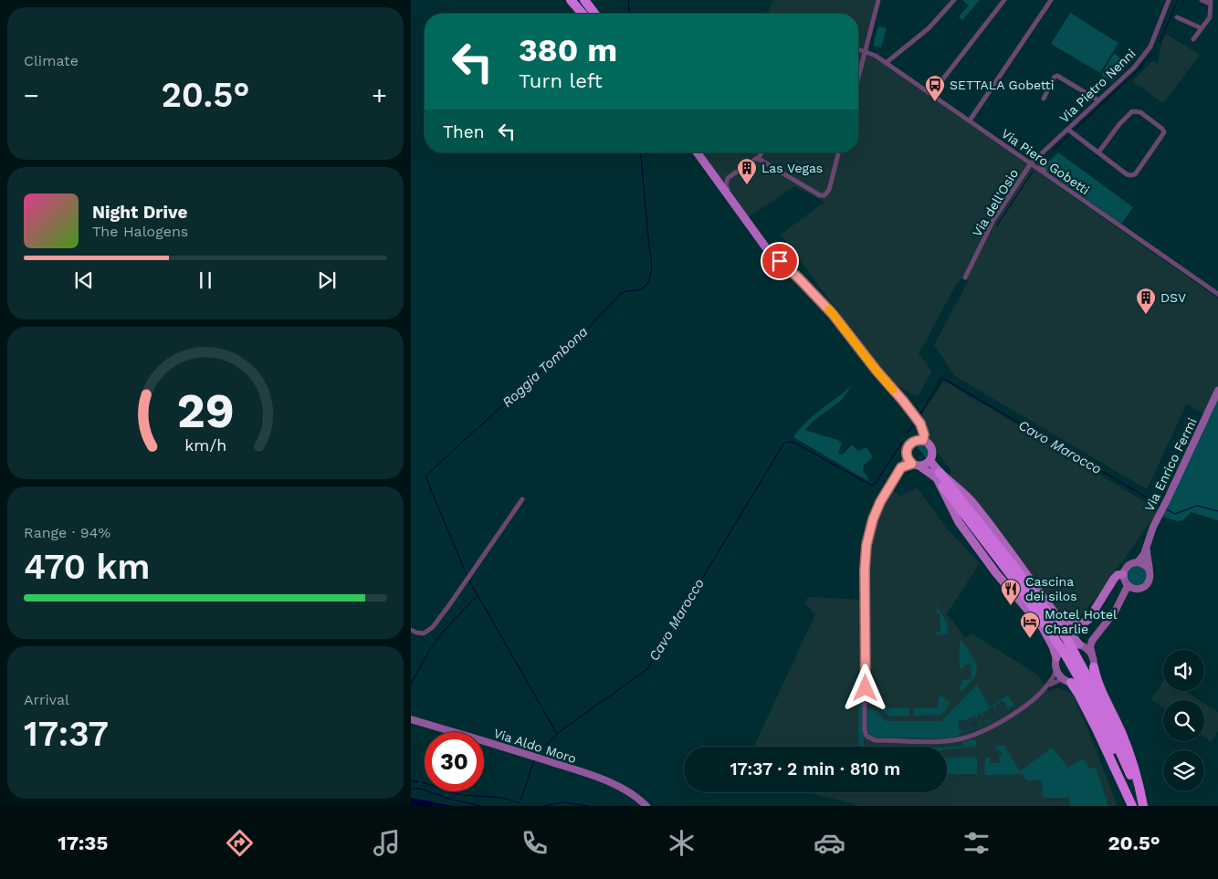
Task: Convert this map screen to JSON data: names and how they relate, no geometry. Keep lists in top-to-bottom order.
{
  "streets": {
    "main road": ["Via Enrico Fermi", "Via Aldo Moro"],
    "street": ["Via Pietro Nenni", "Via Piero Gobetti", "Via dell'Osio"]
  },
  "crossings": [
    ["Via Pietro Nenni", "Via Piero Gobetti"],
    ["Via Pietro Nenni", "Via dell'Osio"],
    ["Via Piero Gobetti", "Via dell'Osio"]
  ],
  "water": ["Roggia Tombona", "Cavo Marocco"],
  "places": {
    "bus stop": ["SETTALA Gobetti"],
    "building": ["Las Vegas", "DSV"],
    "restaurant": ["Cascina dei silos"],
    "hotel": ["Motel Hotel Charlie"]
  },
  "page": {
    "tile": [
      "Climate",
      ["Range · 94%", "470 km"],
      ["Arrival", "17:37"]
    ],
    "turn": ["380 m", "Turn left"],
    "heat": ["−", "20.5°", "+"],
    "then": "Then",
    "song": ["Night Drive", "The Halogens"],
    "limit": "30",
    "trip": "17:37 · 2 min · 810 m",
    "tabs": ["17:35", "20.5°"],
    "gauge": ["29", "km/h"]
  }
}
